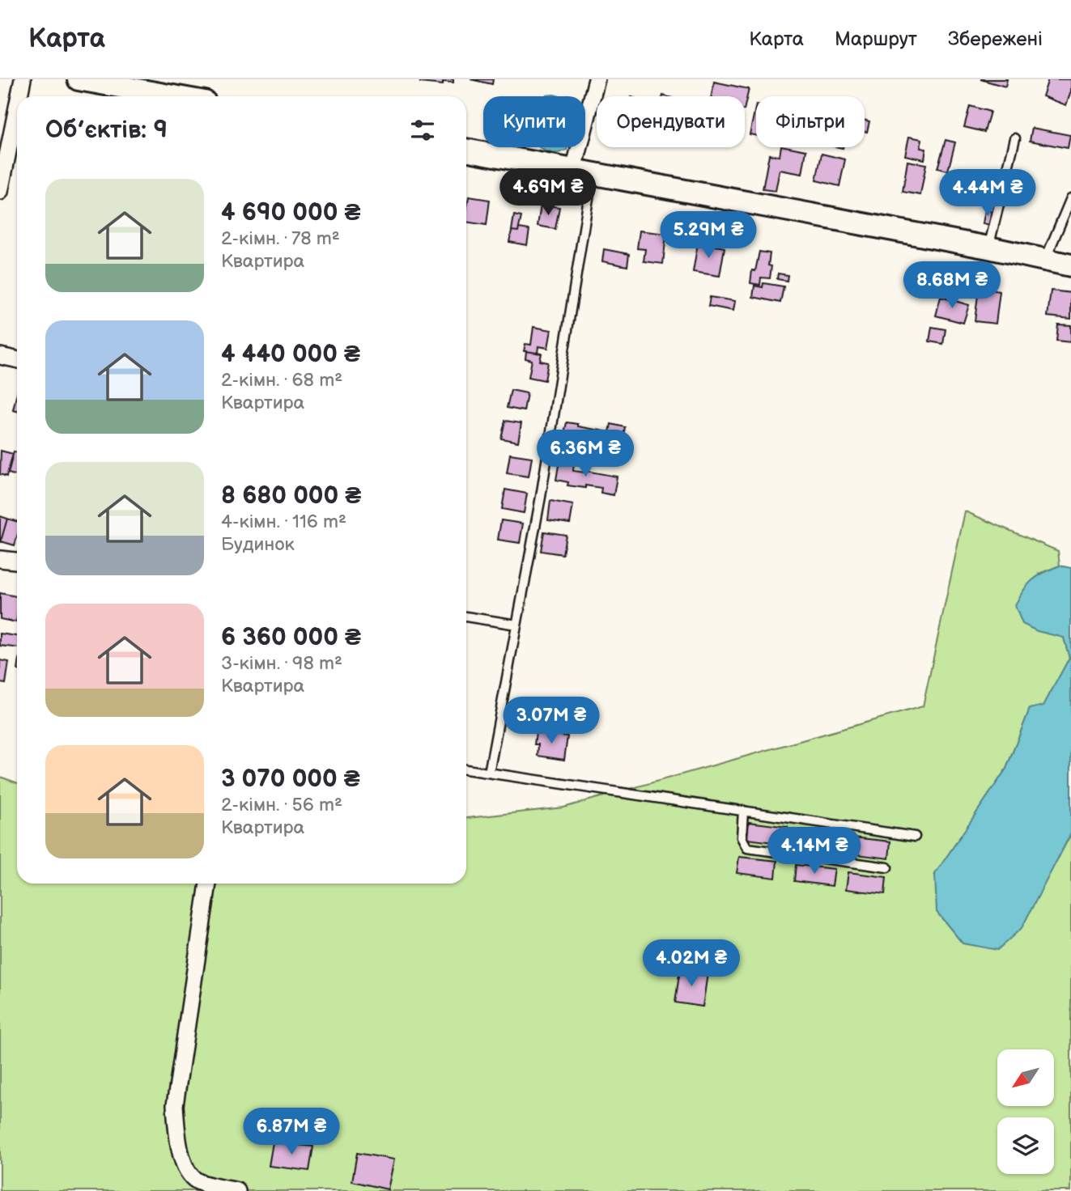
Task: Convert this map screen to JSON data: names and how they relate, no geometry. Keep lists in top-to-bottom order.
{
  "north": "bottom left",
  "page": {
    "header": "Карта",
    "nav": ["Карта", "Маршрут", "Збережені"],
    "chip": ["Купити", "Орендувати", "Фільтри"],
    "heading": "Об’єктів: 9",
    "list": [
      {
        "name": "4 690 000 ₴",
        "note": "2-кімн. · 78 m² · Квартира"
      },
      {
        "name": "4 440 000 ₴",
        "note": "2-кімн. · 68 m² · Квартира"
      },
      {
        "name": "8 680 000 ₴",
        "note": "4-кімн. · 116 m² · Будинок"
      },
      {
        "name": "6 360 000 ₴",
        "note": "3-кімн. · 98 m² · Квартира"
      },
      {
        "name": "3 070 000 ₴",
        "note": "2-кімн. · 56 m² · Квартира"
      }
    ],
    "price": [
      "4.69M ₴",
      "4.44M ₴",
      "5.29M ₴",
      "8.68M ₴",
      "6.36M ₴",
      "3.07M ₴",
      "4.14M ₴",
      "4.02M ₴",
      "6.87M ₴"
    ]
  }
}
